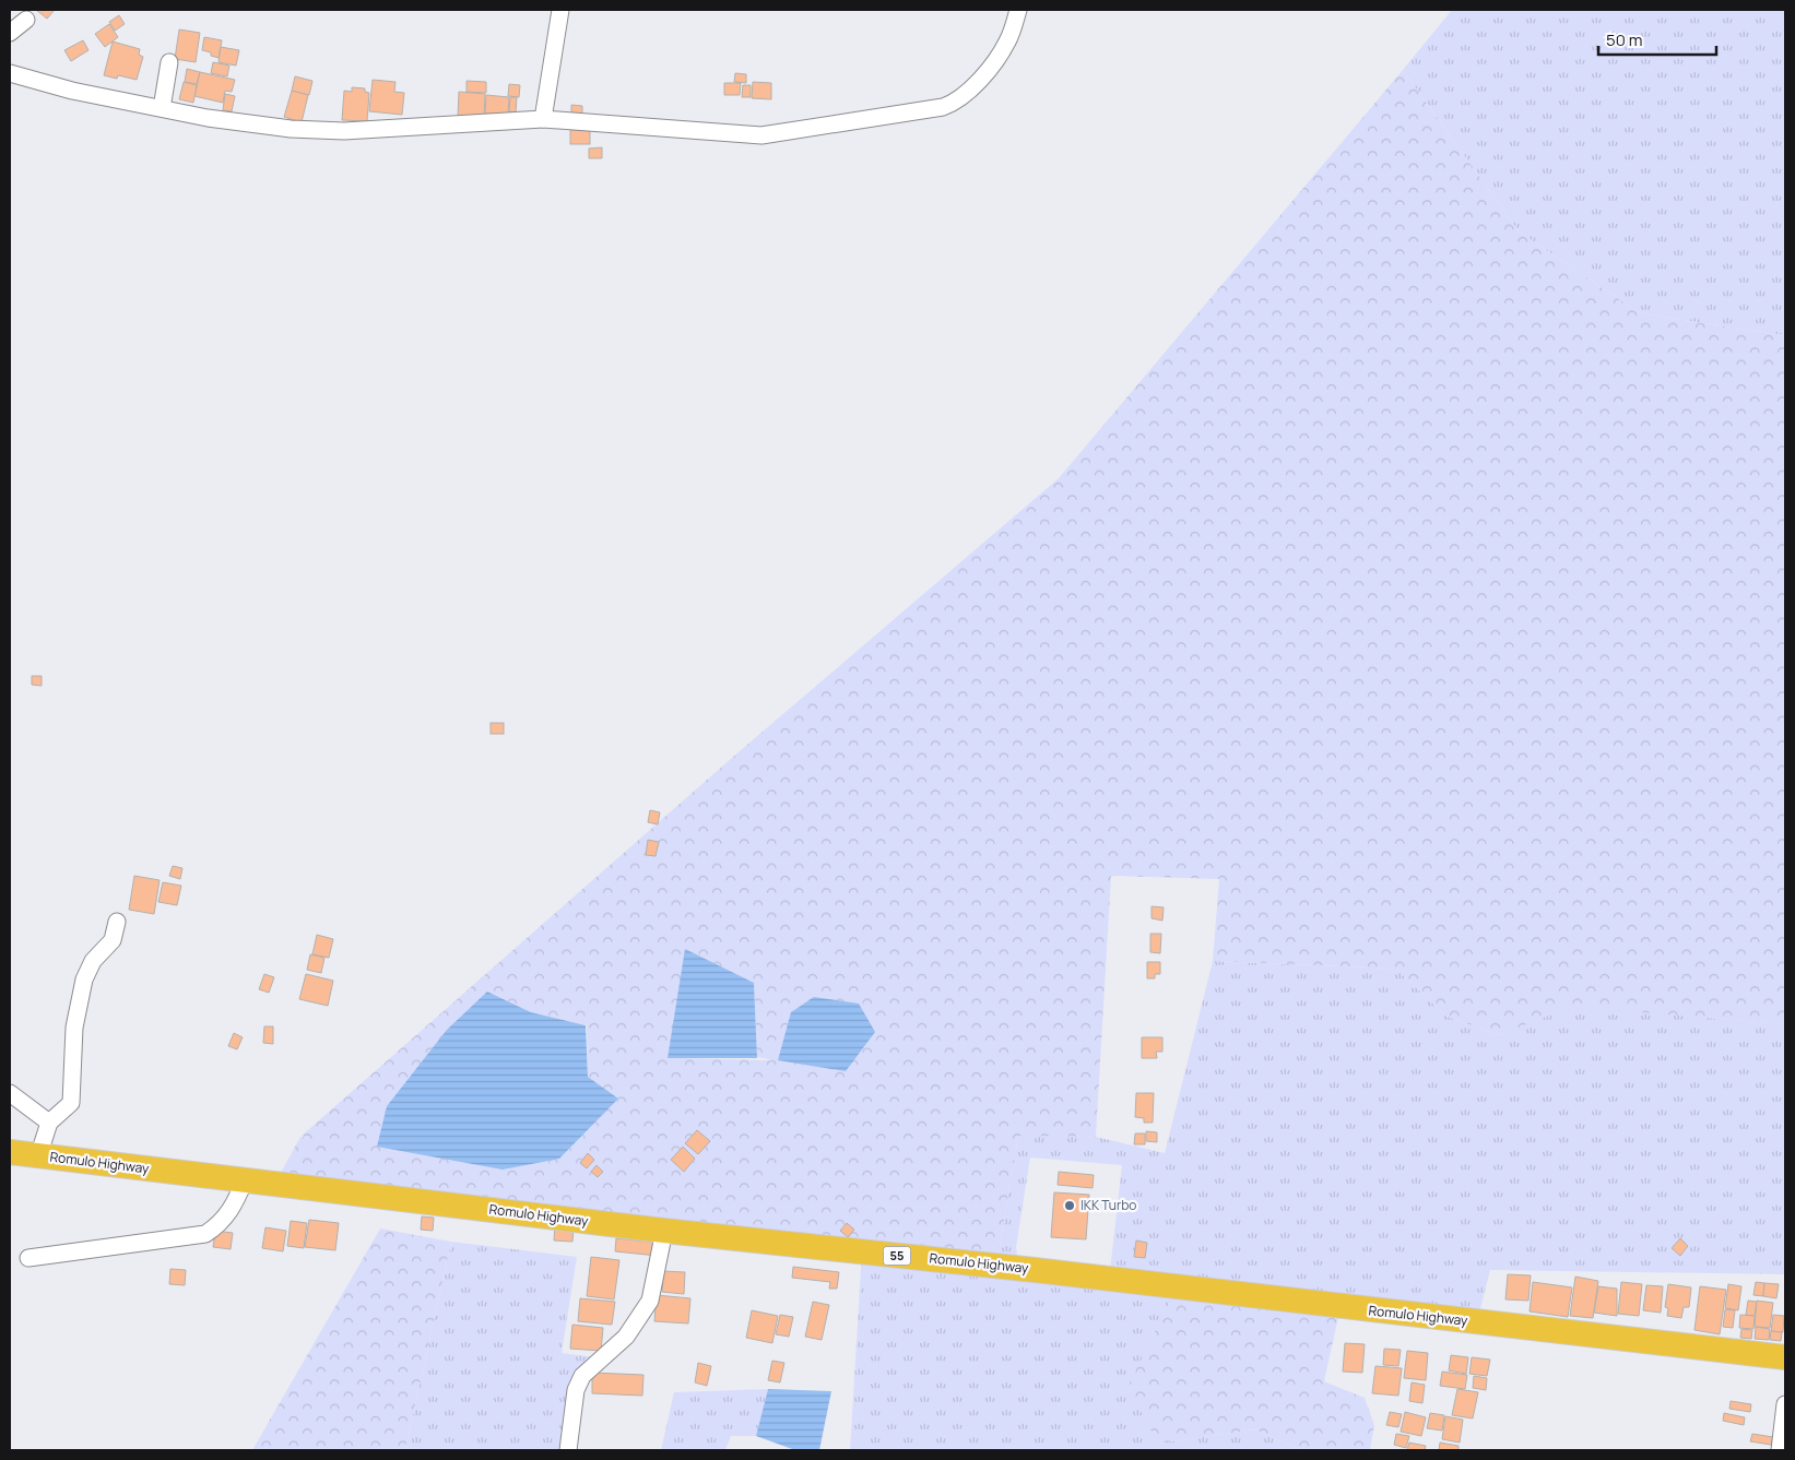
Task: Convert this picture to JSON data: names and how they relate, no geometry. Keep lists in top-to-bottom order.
{
  "streets": {
    "highway": ["Romulo Highway", "55"]
  },
  "places": ["IKK Turbo"],
  "scale_bar": "50 m"
}
